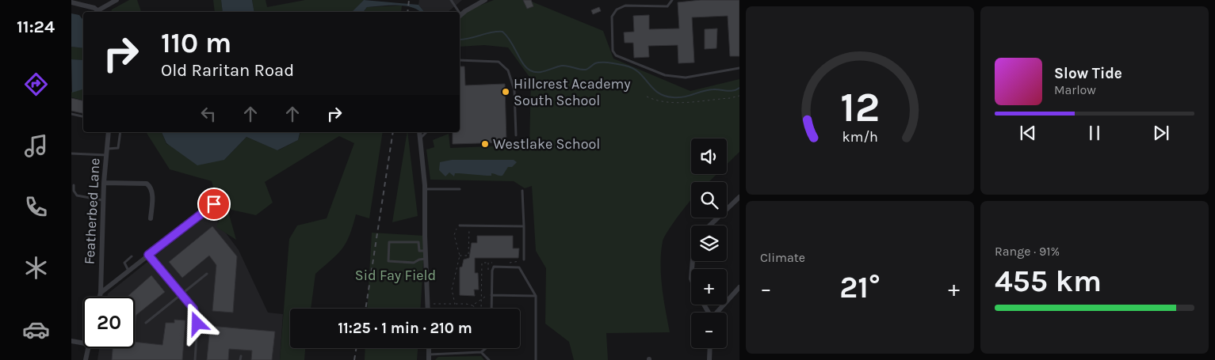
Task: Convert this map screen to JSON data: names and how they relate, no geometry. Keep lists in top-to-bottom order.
{
  "streets": {
    "street": ["Featherbed Lane"]
  },
  "parks": ["Sid Fay Field"],
  "places": ["Hillcrest Academy South School", "Westlake School"],
  "page": {
    "tabs": "11:24",
    "turn": ["110 m", "Old Raritan Road"],
    "song": ["Slow Tide", "Marlow"],
    "map_buttons": ["+", "−"],
    "tile": [
      "Climate",
      ["Range · 91%", "455 km"]
    ],
    "heat": ["−", "21°", "+"],
    "limit": "20",
    "trip": "11:25 · 1 min · 210 m",
    "gauge": ["12", "km/h"]
  }
}
